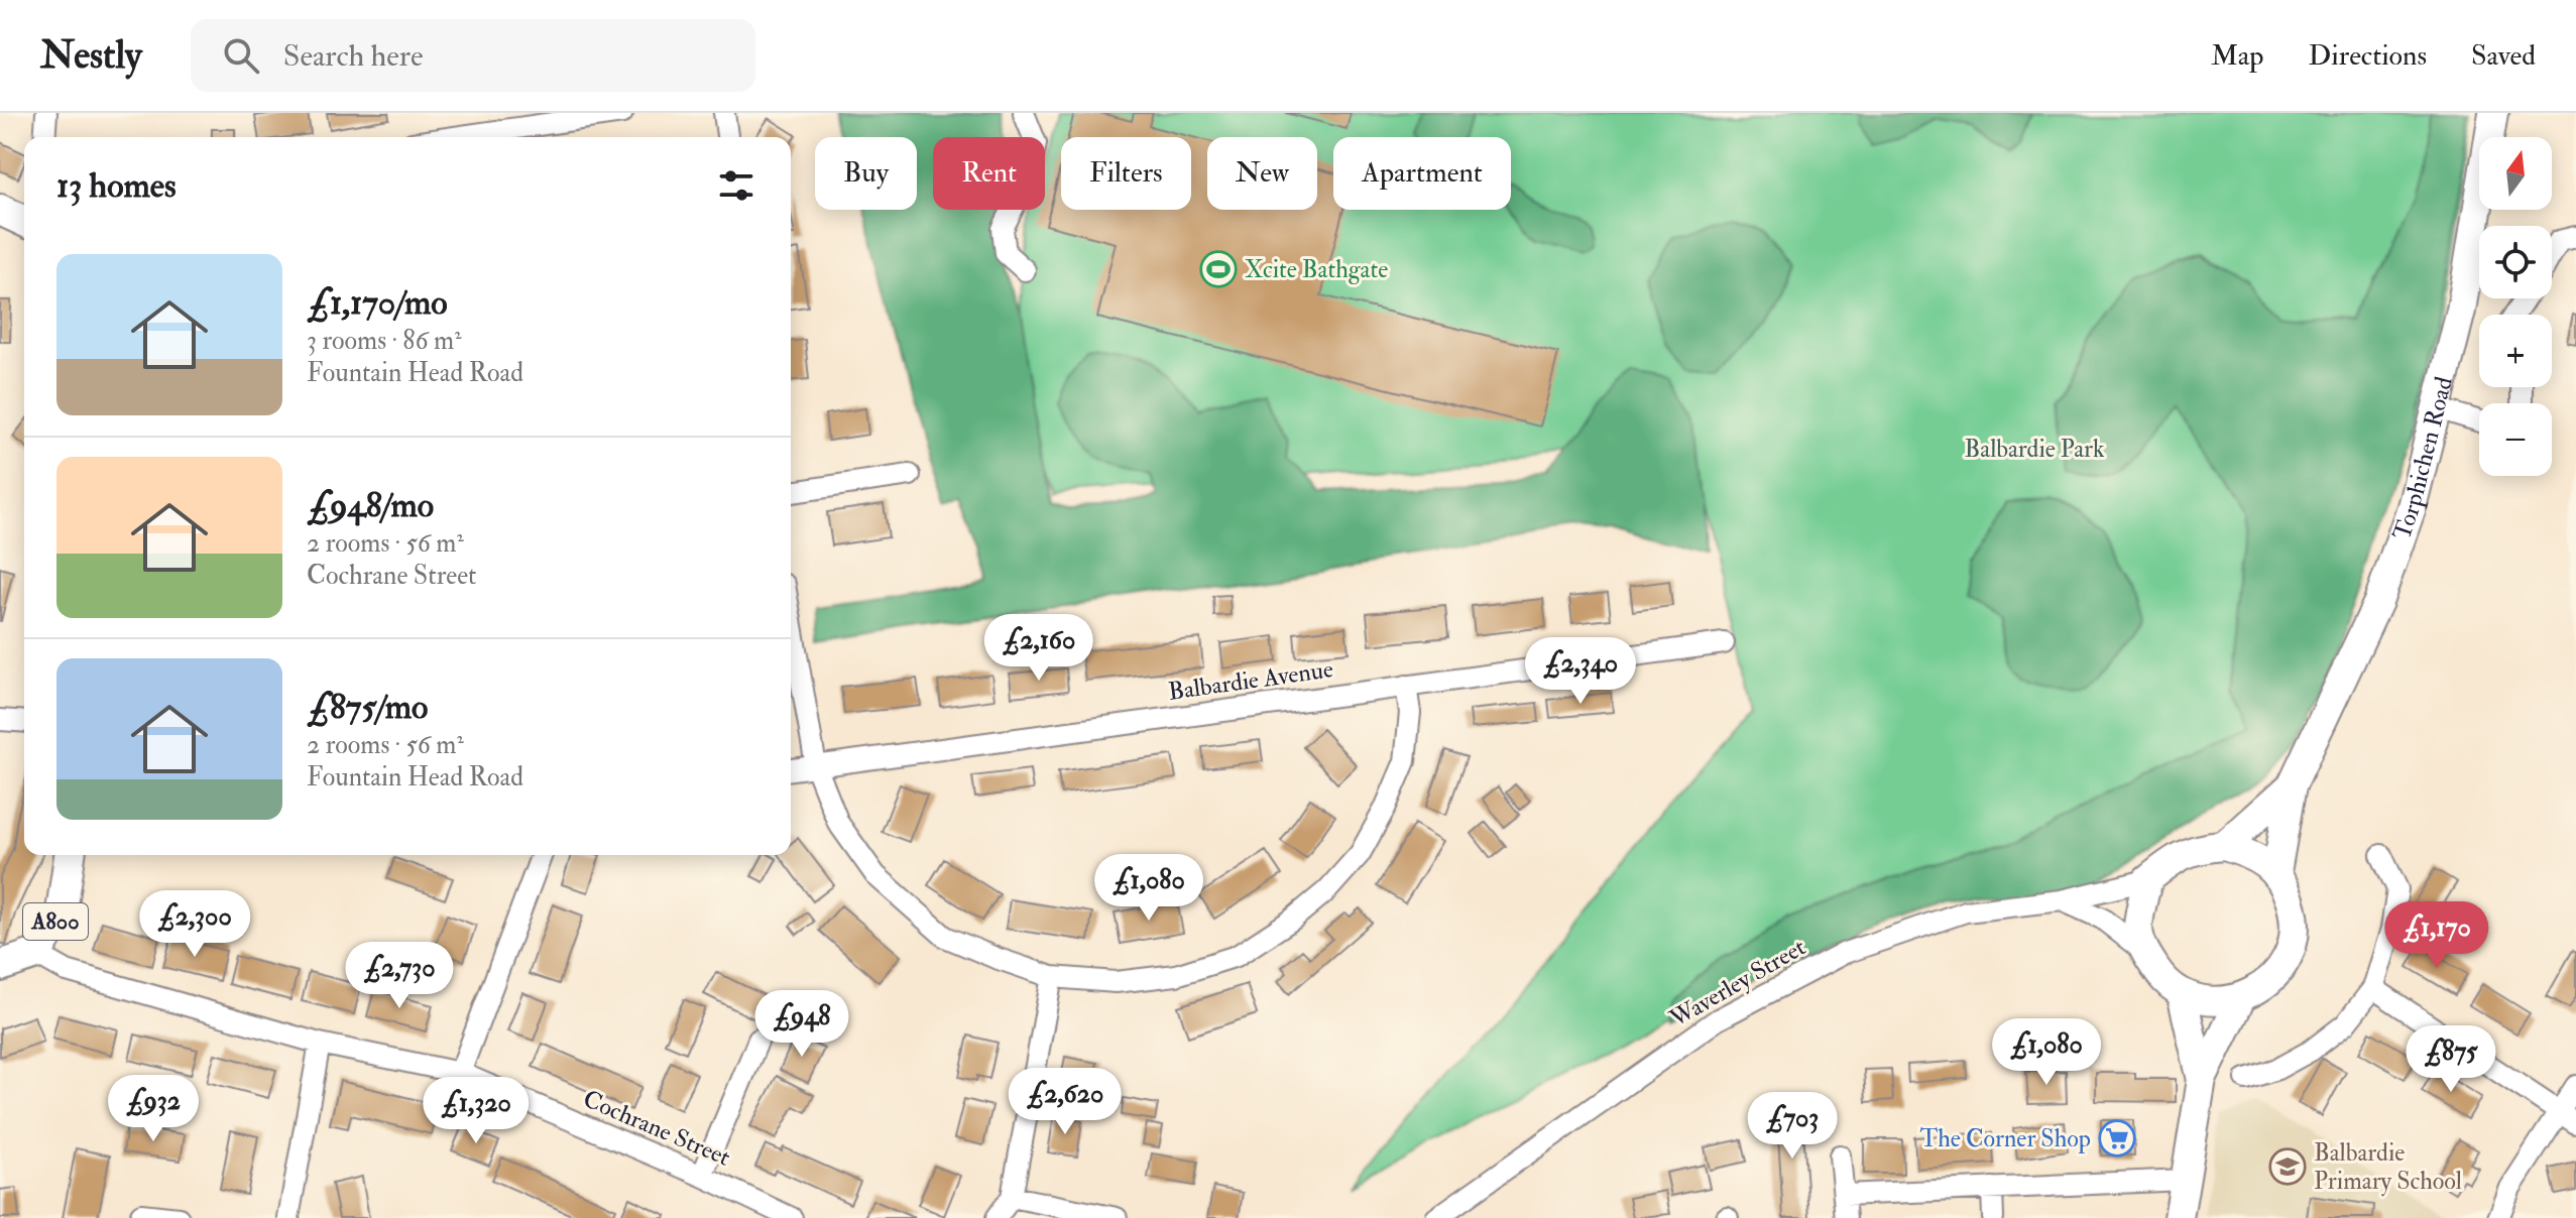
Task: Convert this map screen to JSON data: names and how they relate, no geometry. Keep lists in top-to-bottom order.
{
  "streets": {
    "main road": ["Torphichen Road", "A800"],
    "street": ["Balbardie Avenue", "Waverley Street", "Cochrane Street"]
  },
  "crossings": [
    ["A800", "Cochrane Street"]
  ],
  "parks": ["Balbardie Park"],
  "places": {
    "sports": ["Xcite Bathgate"],
    "supermarket": ["The Corner Shop"],
    "school or university": ["Balbardie Primary School"]
  },
  "north": "top",
  "page": {
    "header": "Nestly",
    "search": "Search here",
    "nav": ["Map", "Directions", "Saved"],
    "map_buttons": ["+", "−"],
    "chip": [
      "Buy",
      "Rent",
      "Filters",
      "New",
      "Apartment"
    ],
    "heading": "13 homes",
    "list": [
      {
        "name": "£1,170/mo",
        "note": "3 rooms · 86 m² · Fountain Head Road"
      },
      {
        "name": "£948/mo",
        "note": "2 rooms · 56 m² · Cochrane Street"
      },
      {
        "name": "£875/mo",
        "note": "2 rooms · 56 m² · Fountain Head Road"
      }
    ],
    "price": [
      "£2,160",
      "£2,340",
      "£1,080",
      "£2,300",
      "£1,170",
      "£2,730",
      "£948",
      "£1,080",
      "£875",
      "£2,620",
      "£932",
      "£1,320",
      "£703"
    ]
  }
}
